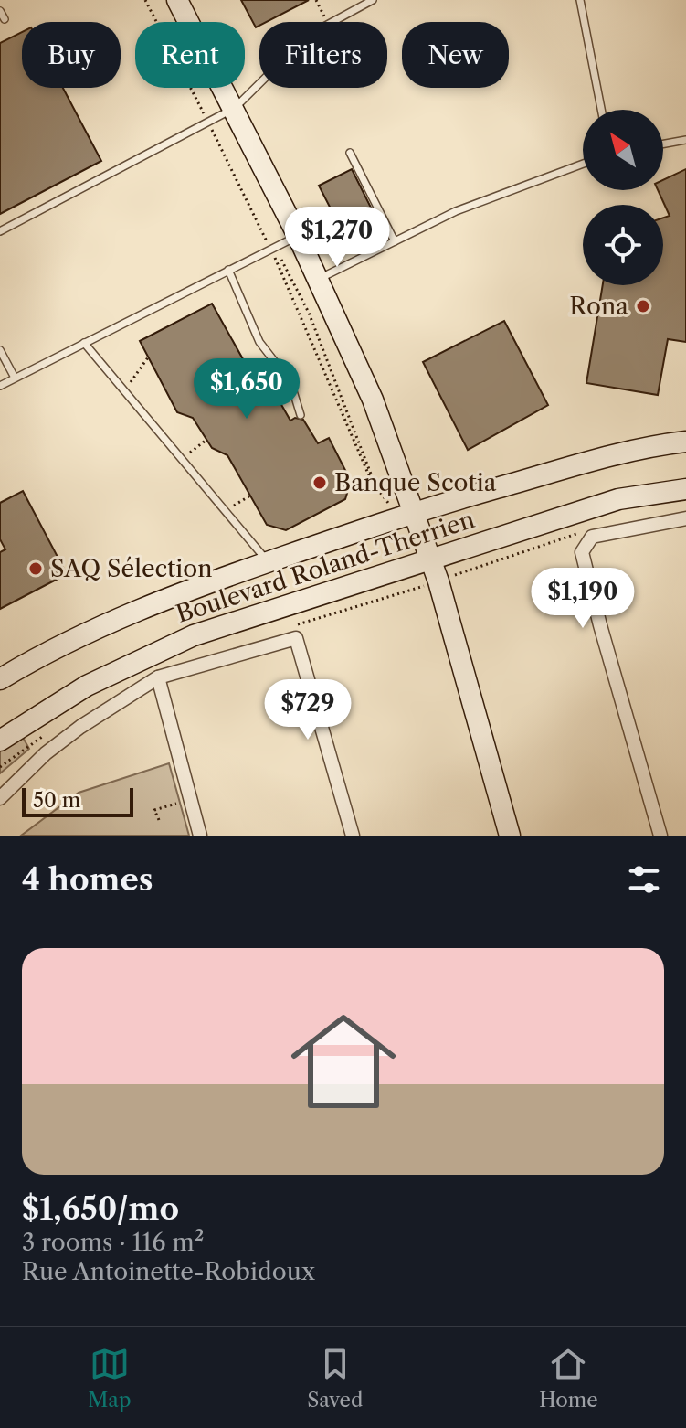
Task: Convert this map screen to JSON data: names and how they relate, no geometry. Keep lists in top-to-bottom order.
{
  "streets": {
    "main road": ["Boulevard Roland-Therrien"]
  },
  "places": ["Rona", "Banque Scotia", "SAQ Sélection"],
  "scale_bar": "50 m",
  "north": "top left",
  "page": {
    "chip": [
      "Buy",
      "Rent",
      "Filters",
      "New"
    ],
    "price": [
      "$1,270",
      "$1,650",
      "$1,190",
      "$729"
    ],
    "scale": "50 m",
    "heading": "4 homes",
    "list": [
      {
        "name": "$1,650/mo",
        "note": "3 rooms · 116 m² · Rue Antoinette-Robidoux"
      }
    ],
    "tabs": ["Map", "Saved", "Home"]
  }
}
